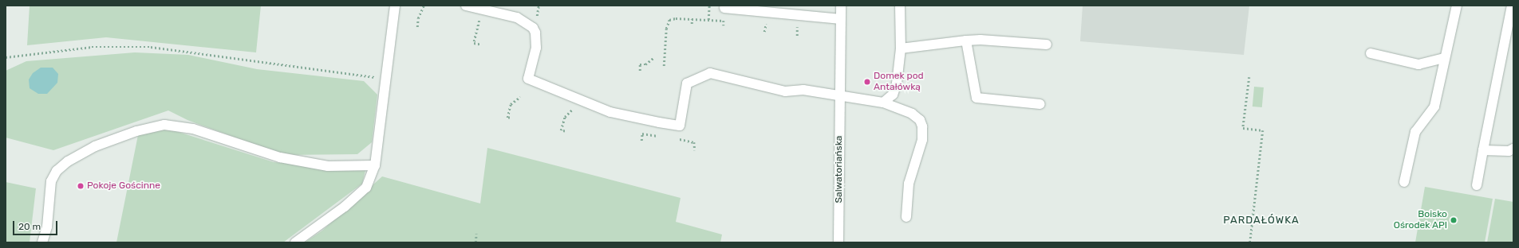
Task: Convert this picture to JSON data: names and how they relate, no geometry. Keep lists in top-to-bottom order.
{
  "streets": {
    "street": ["Salwatoriańska"]
  },
  "districts": ["PARDAŁÓWKA"],
  "places": ["Domek pod Antałówką", "Pokoje Gościnne", "Boisko Ośrodek API"],
  "scale_bar": "20 m"
}
